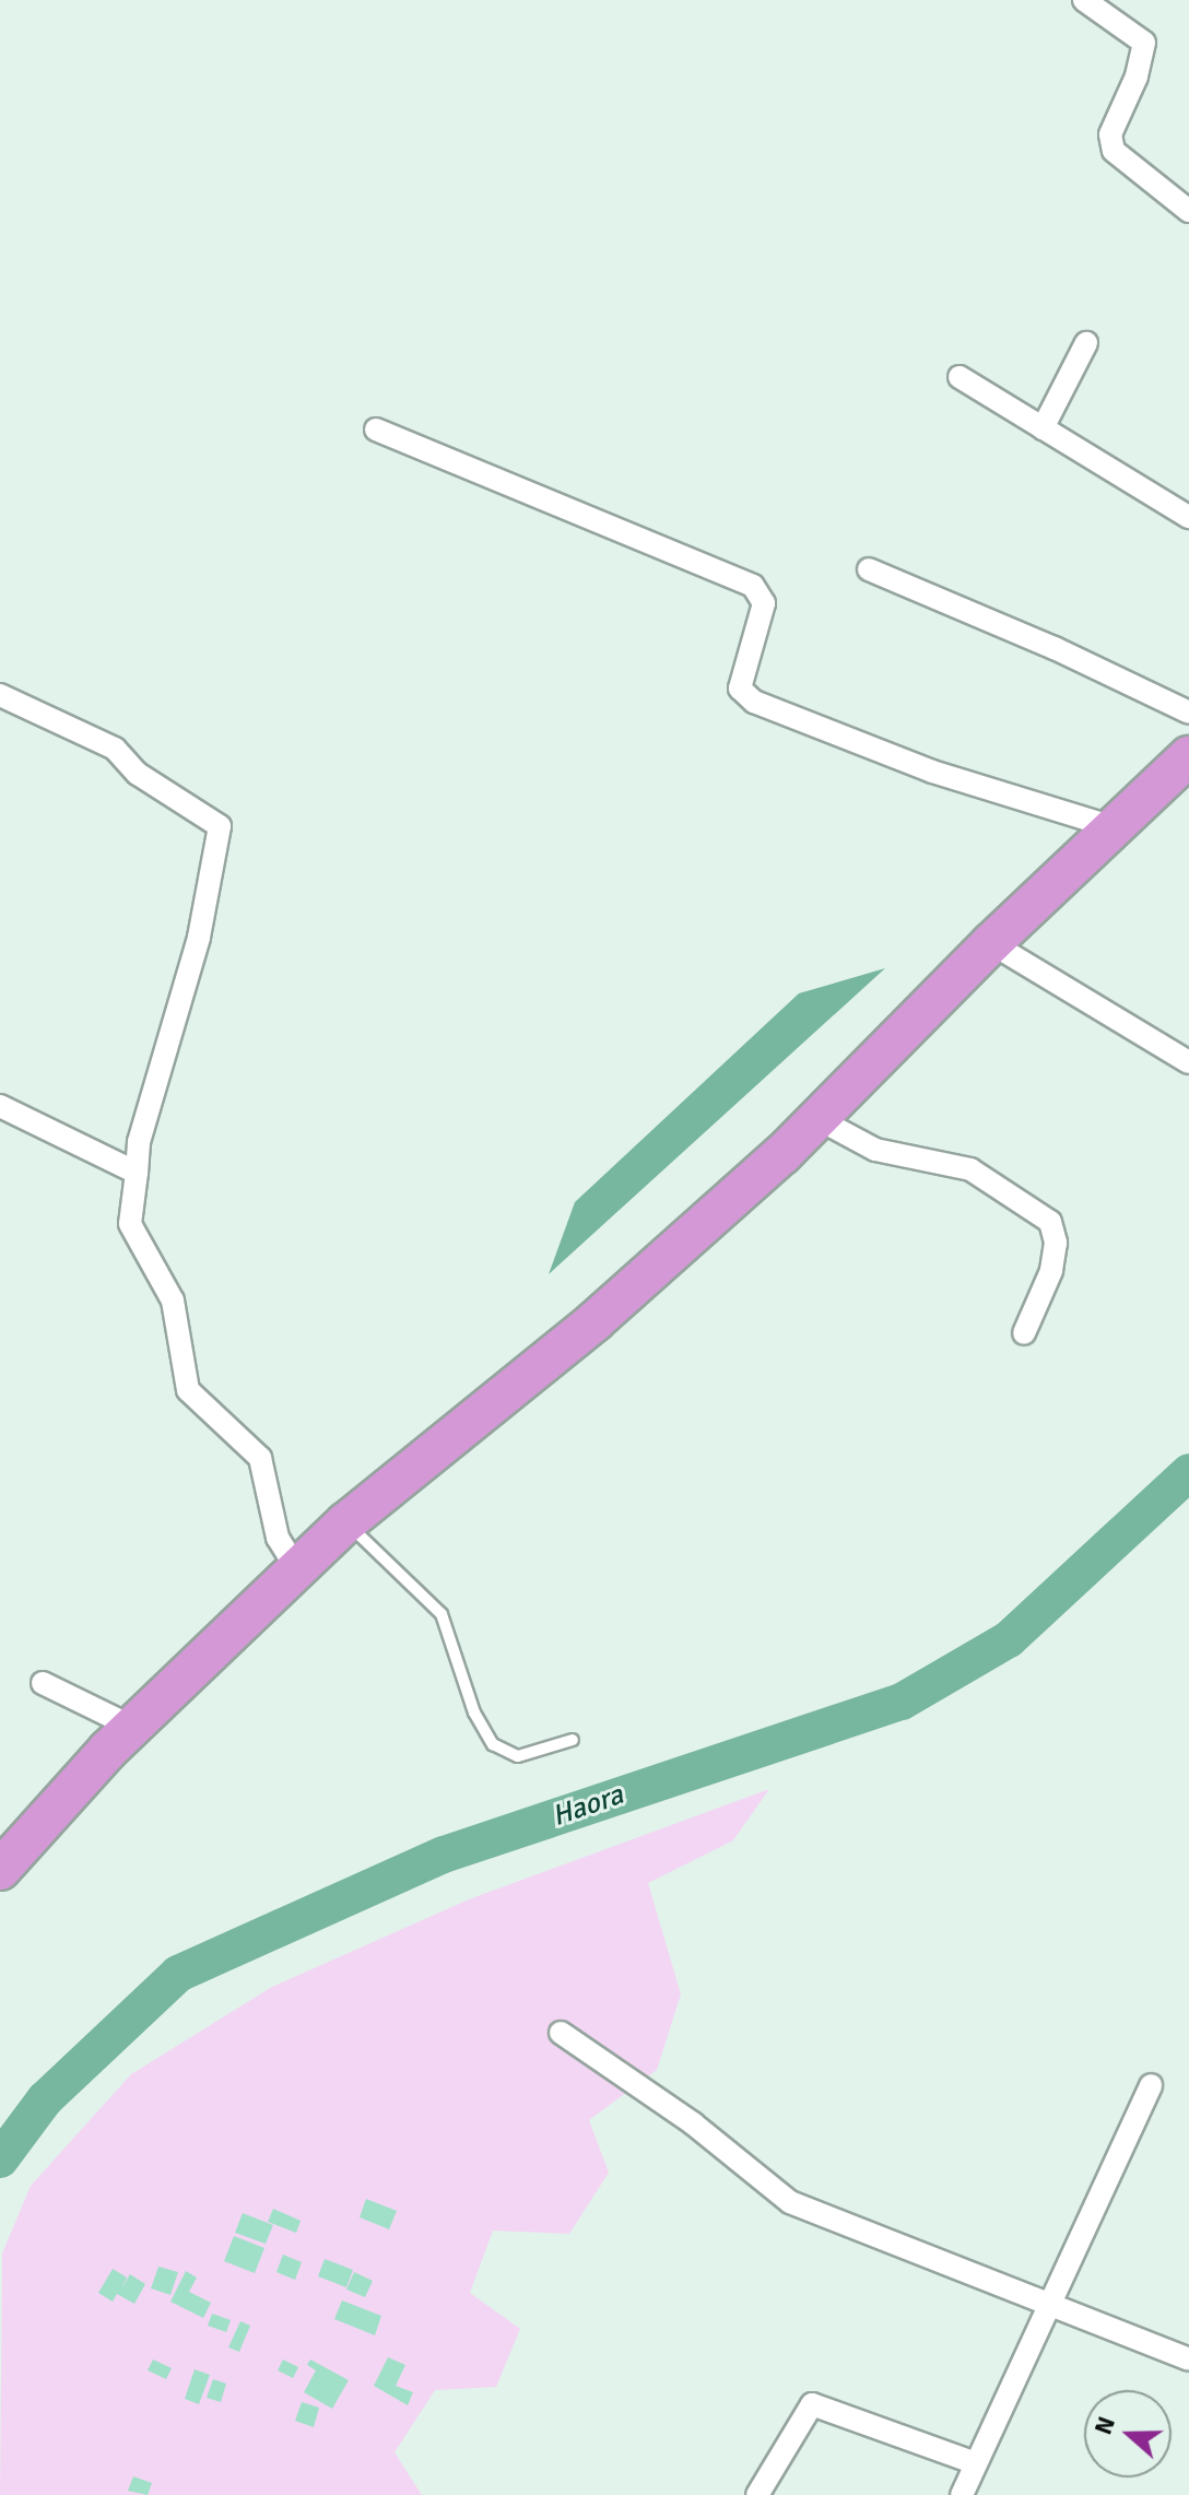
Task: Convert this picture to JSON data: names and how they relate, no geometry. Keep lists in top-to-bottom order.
{
  "water": ["Haora"],
  "north": "left"
}
